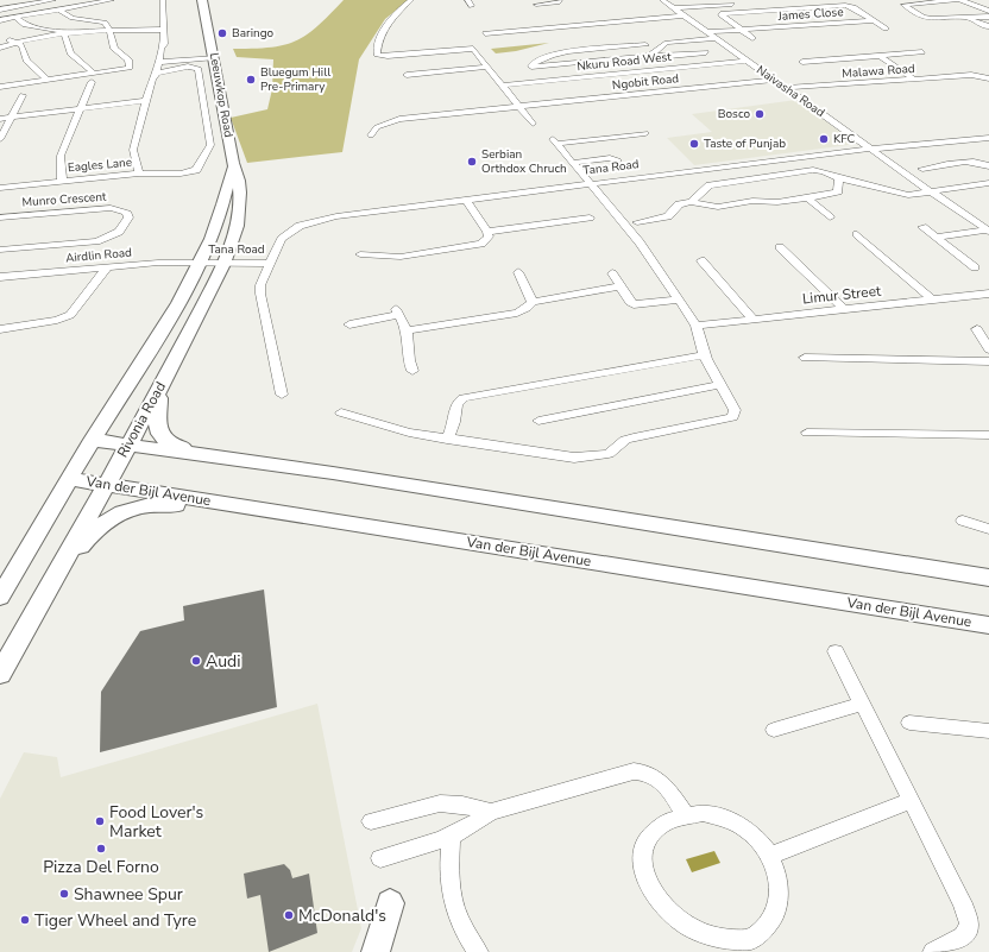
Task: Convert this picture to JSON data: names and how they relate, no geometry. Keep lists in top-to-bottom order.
{
  "streets": {
    "main road": ["Leeuwkop Road", "Rivonia Road", "Van der Bijl Avenue"],
    "street": [
      "James Close",
      "Nkuru Road West",
      "Malawa Road",
      "Ngobit Road",
      "Naivasha Road",
      "Eagles Lane",
      "Tana Road",
      "Munro Crescent",
      "Airdlin Road",
      "Limur Street"
    ]
  },
  "crossings": [
    ["James Close", "Naivasha Road"],
    ["Nkuru Road West", "Naivasha Road"],
    ["Malawa Road", "Naivasha Road"],
    ["Ngobit Road", "Naivasha Road"],
    ["Naivasha Road", "Tana Road"],
    ["Leeuwkop Road", "Tana Road"],
    ["Leeuwkop Road", "Airdlin Road"],
    ["Leeuwkop Road", "Rivonia Road"],
    ["Tana Road", "Airdlin Road"],
    ["Tana Road", "Rivonia Road"],
    ["Airdlin Road", "Rivonia Road"],
    ["Rivonia Road", "Van der Bijl Avenue"]
  ],
  "places": [
    "Baringo",
    "Bluegum Hill Pre-Primary",
    "Bosco",
    "KFC",
    "Taste of Punjab",
    "Serbian Orthdox Chruch",
    "Audi",
    "Food Lover's Market",
    "Pizza Del Forno",
    "Shawnee Spur",
    "McDonald's",
    "Tiger Wheel and Tyre"
  ]
}
